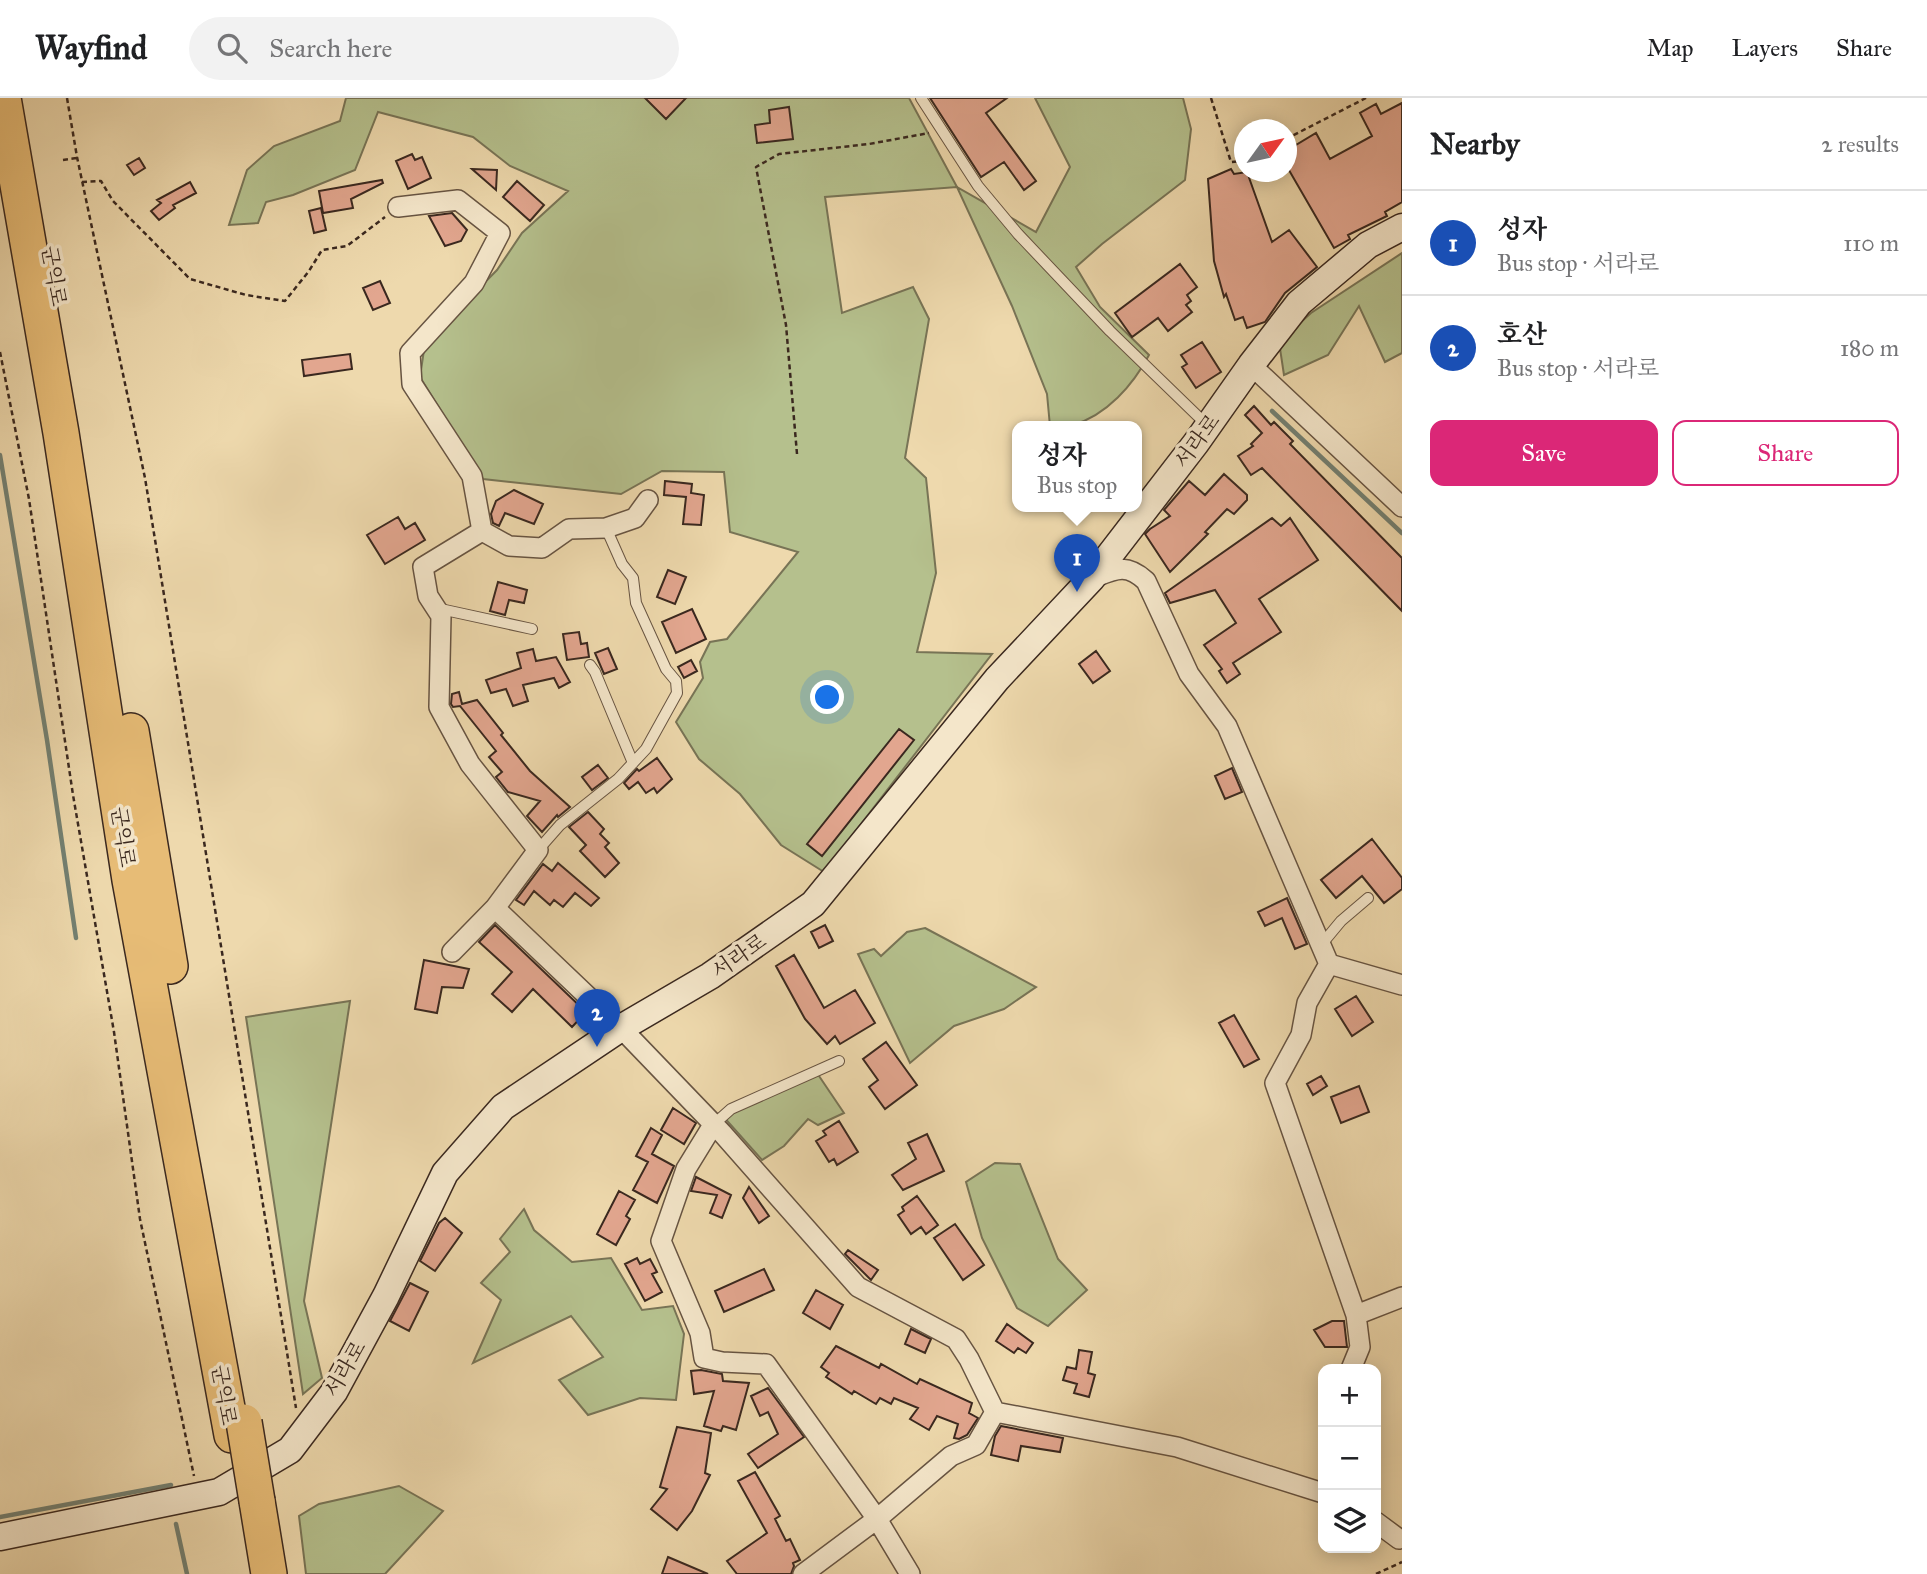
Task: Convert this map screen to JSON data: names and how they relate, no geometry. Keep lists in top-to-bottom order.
{
  "streets": {
    "highway": ["군익로"],
    "street": ["서라로"]
  },
  "north": "top right",
  "page": {
    "header": "Wayfind",
    "search": "Search here",
    "nav": ["Map", "Layers", "Share"],
    "heading": ["Nearby", "2 results"],
    "list": [
      {
        "mark": "1",
        "name": "성자",
        "note": "Bus stop · 서라로",
        "value": "110 m"
      },
      {
        "mark": "2",
        "name": "호산",
        "note": "Bus stop · 서라로",
        "value": "180 m"
      }
    ],
    "buttons": ["Save", "Share"],
    "popup": ["성자", "Bus stop"],
    "pins": ["1", "2"],
    "map_buttons": ["+", "−"]
  }
}
